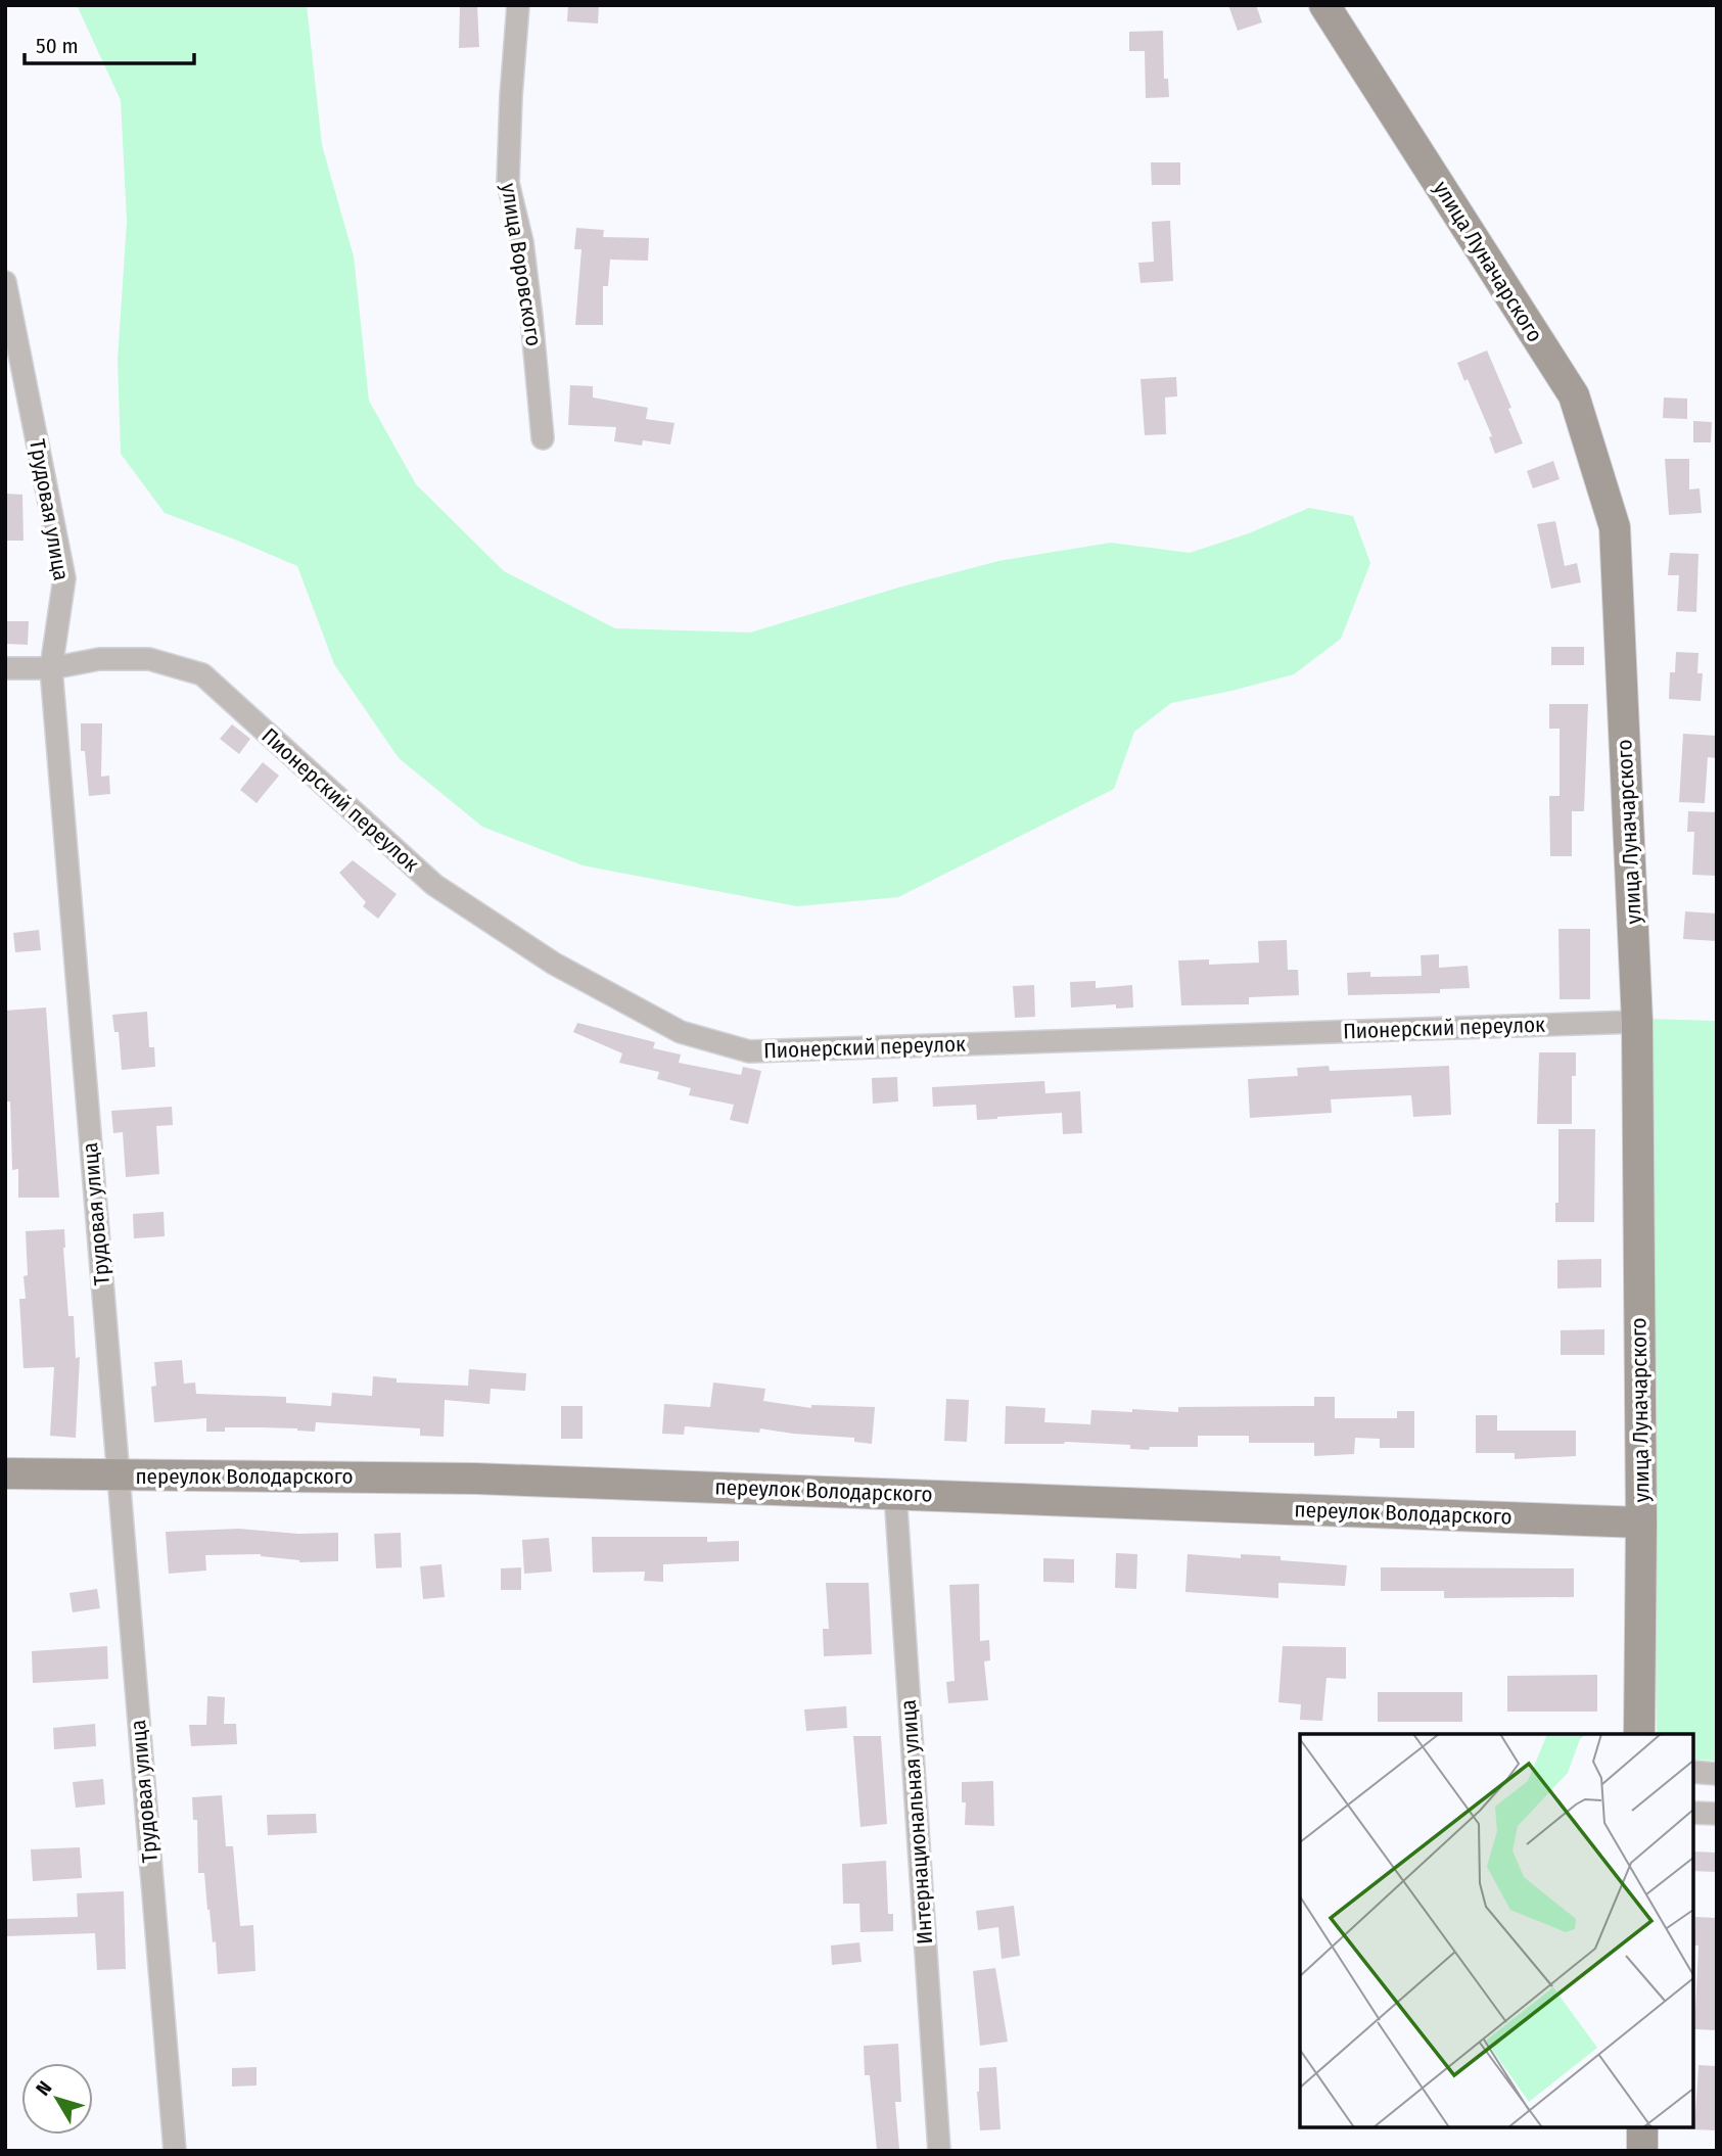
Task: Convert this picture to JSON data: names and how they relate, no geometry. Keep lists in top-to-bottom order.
{
  "streets": {
    "street": [
      "улица Луначарского",
      "улица Воровского",
      "Трудовая улица",
      "Пионерский переулок",
      "переулок Володарского",
      "Интернациональная улица"
    ]
  },
  "crossings": [
    ["улица Луначарского", "Пионерский переулок"],
    ["улица Луначарского", "переулок Володарского"],
    ["Трудовая улица", "Пионерский переулок"],
    ["Трудовая улица", "переулок Володарского"],
    ["переулок Володарского", "Интернациональная улица"]
  ],
  "scale_bar": "50 m",
  "north": "top left"
}
